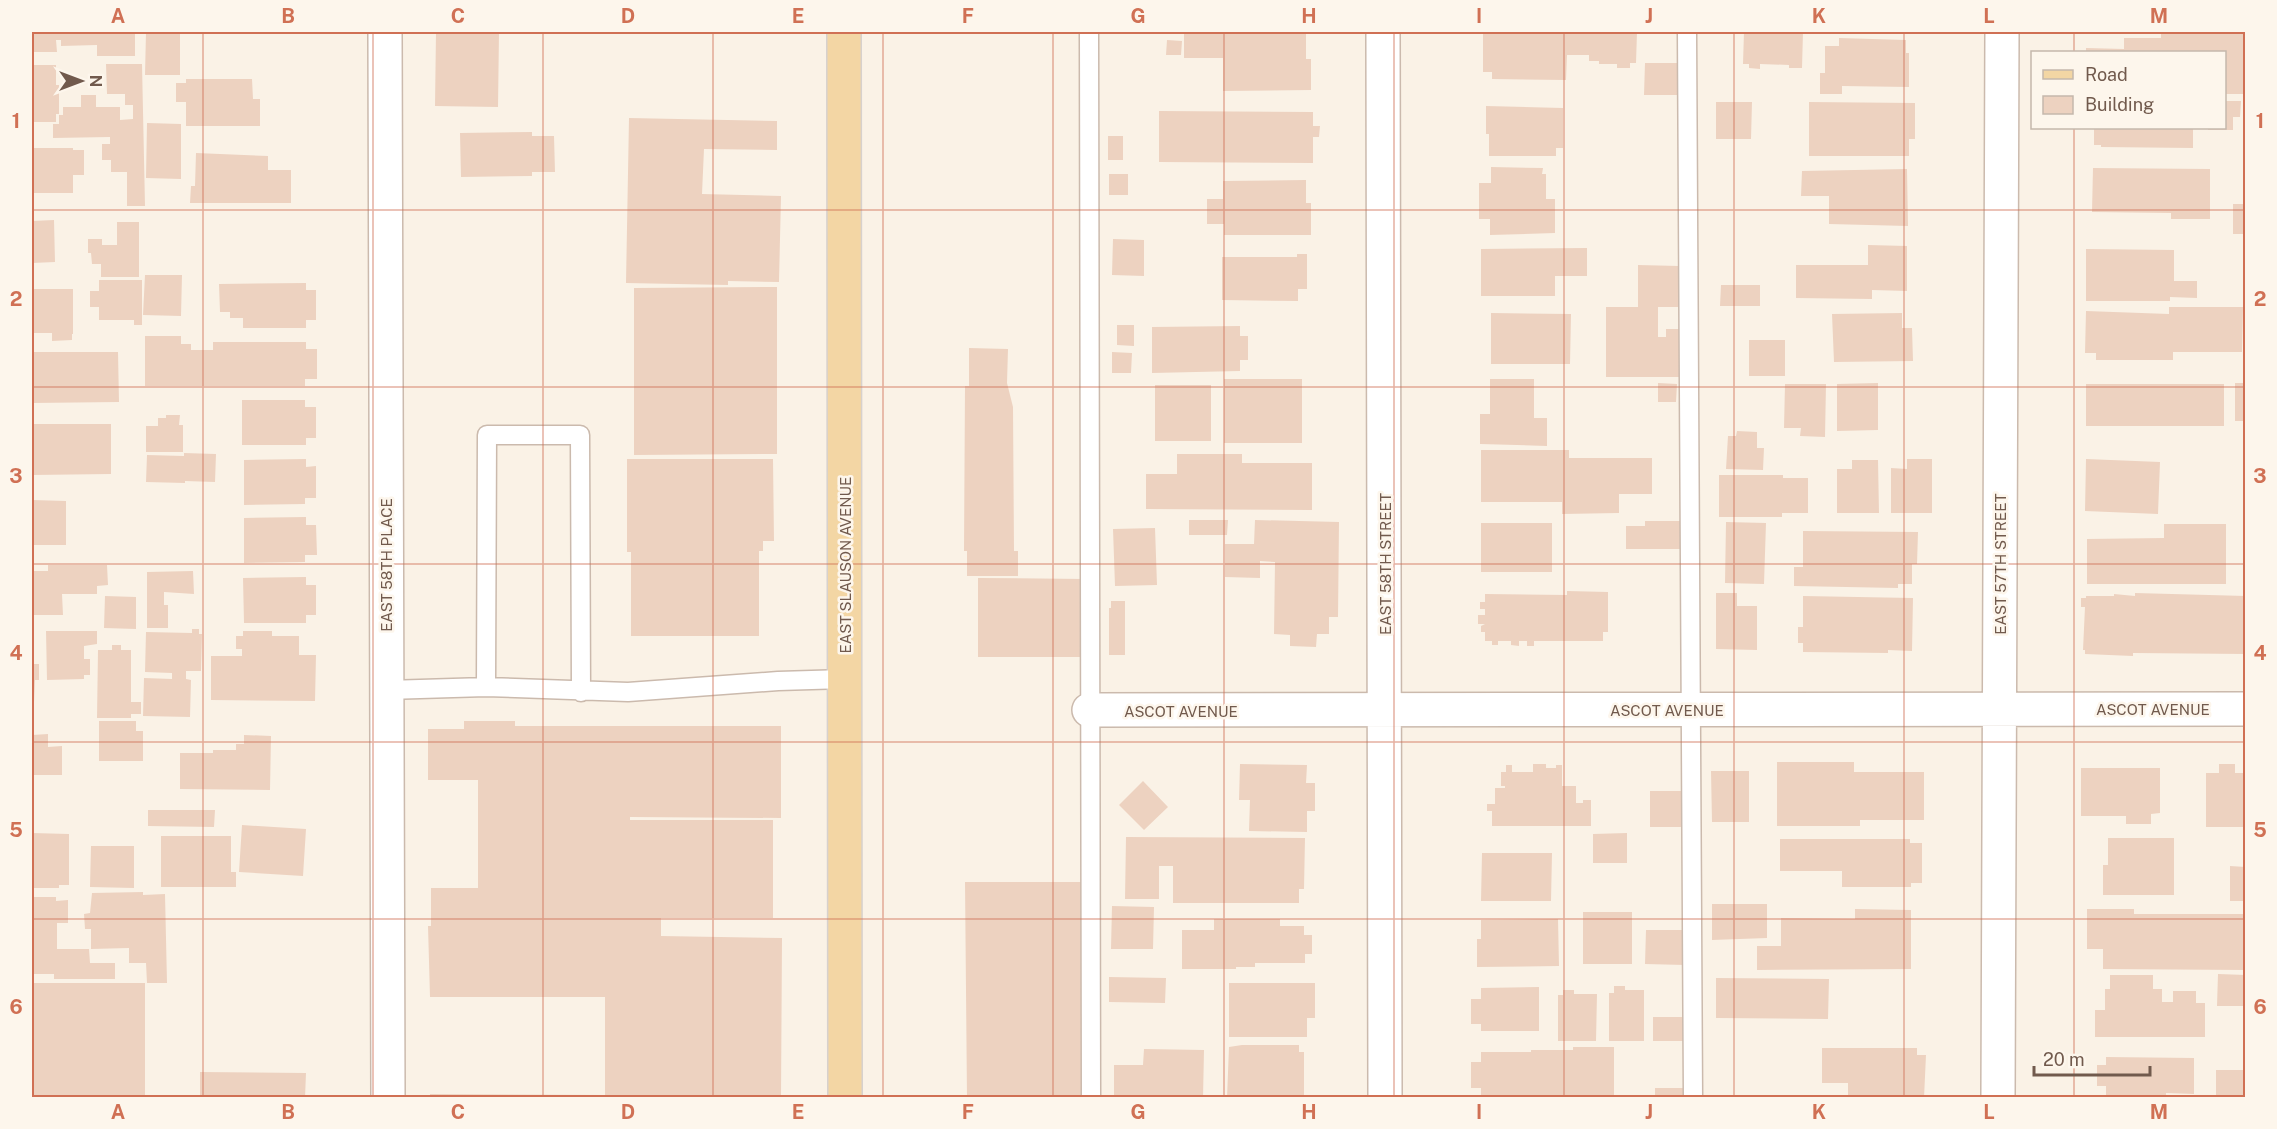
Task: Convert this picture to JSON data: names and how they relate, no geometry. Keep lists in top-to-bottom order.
{
  "streets": {
    "main road": ["EAST SLAUSON AVENUE"],
    "street": [
      "EAST 58TH STREET",
      "EAST 57TH STREET",
      "EAST 58TH PLACE",
      "ASCOT AVENUE"
    ]
  },
  "crossings": [
    ["EAST 58TH STREET", "ASCOT AVENUE"],
    ["EAST 57TH STREET", "ASCOT AVENUE"]
  ],
  "legend": ["Road", "Building"],
  "scale_bar": "20 m",
  "north": "right",
  "grid": {
    "columns": [
      "A",
      "B",
      "C",
      "D",
      "E",
      "F",
      "G",
      "H",
      "I",
      "J",
      "K",
      "L",
      "M"
    ],
    "rows": [
      "1",
      "2",
      "3",
      "4",
      "5",
      "6"
    ]
  }
}
